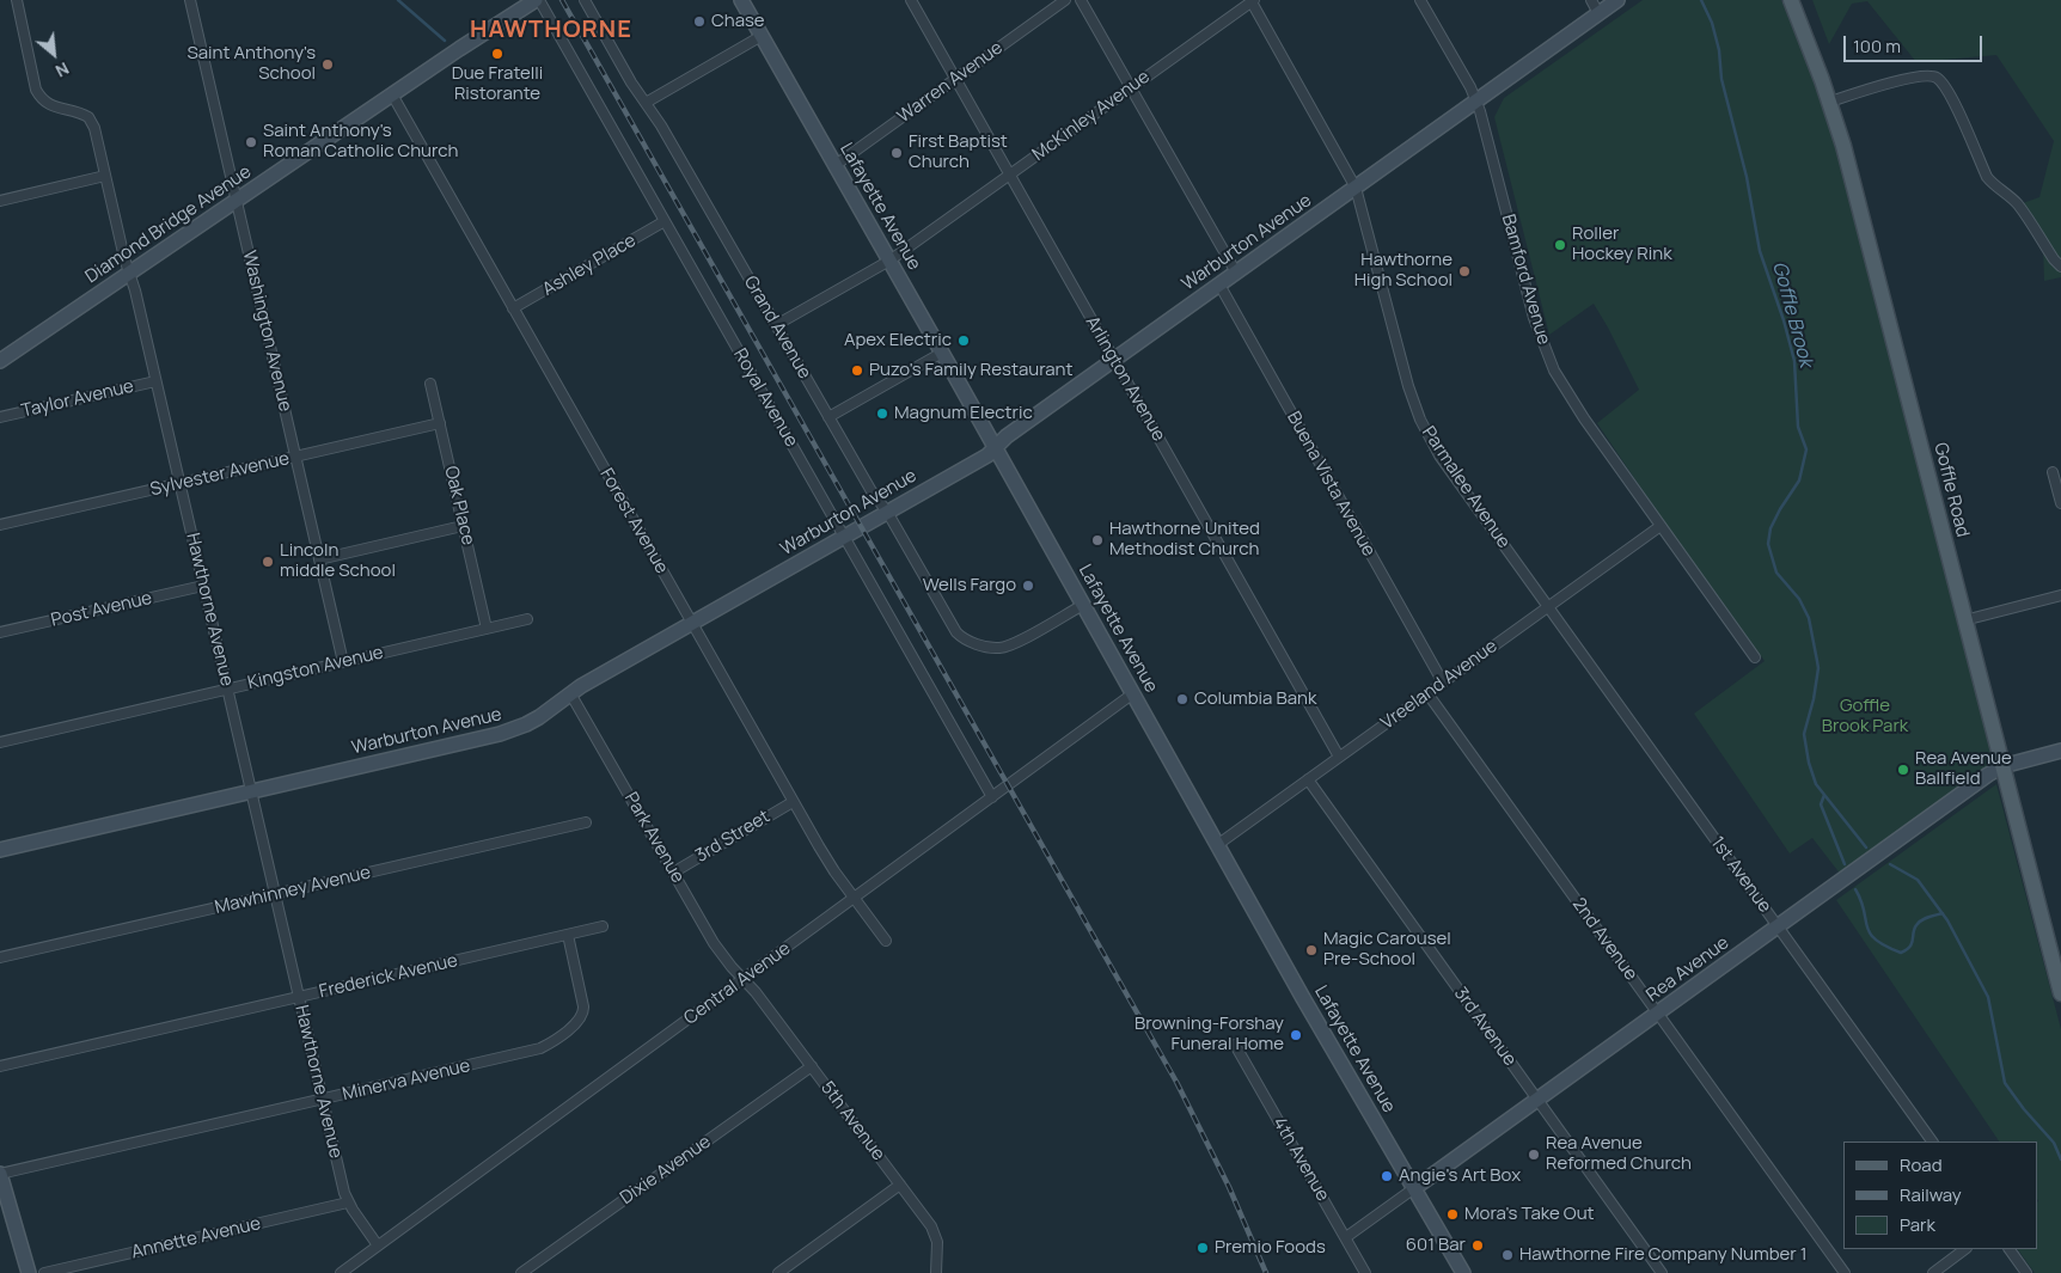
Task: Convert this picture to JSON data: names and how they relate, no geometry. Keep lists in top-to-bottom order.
{
  "streets": {
    "main road": ["Goffle Road"],
    "street": [
      "Warren Avenue",
      "McKinley Avenue",
      "Lafayette Avenue",
      "Diamond Bridge Avenue",
      "Warburton Avenue",
      "Ashley Place",
      "Bamford Avenue",
      "Grand Avenue",
      "Washington Avenue",
      "Arlington Avenue",
      "Royal Avenue",
      "Taylor Avenue",
      "Sylvester Avenue",
      "Buena Vista Avenue",
      "Parmalee Avenue",
      "Oak Place",
      "Forest Avenue",
      "Post Avenue",
      "Hawthorne Avenue",
      "Kingston Avenue",
      "Vreeland Avenue",
      "3rd Street",
      "Park Avenue",
      "1st Avenue",
      "Mawhinney Avenue",
      "2nd Avenue",
      "Rea Avenue",
      "Frederick Avenue",
      "Central Avenue",
      "3rd Avenue",
      "Minerva Avenue",
      "5th Avenue",
      "4th Avenue",
      "Dixie Avenue",
      "Annette Avenue"
    ]
  },
  "crossings": [
    ["Warren Avenue", "Lafayette Avenue"],
    ["Warren Avenue", "Arlington Avenue"],
    ["McKinley Avenue", "Lafayette Avenue"],
    ["McKinley Avenue", "Grand Avenue"],
    ["McKinley Avenue", "Arlington Avenue"],
    ["McKinley Avenue", "Parmalee Avenue"],
    ["Lafayette Avenue", "Warburton Avenue"],
    ["Lafayette Avenue", "Grand Avenue"],
    ["Lafayette Avenue", "Vreeland Avenue"],
    ["Lafayette Avenue", "Rea Avenue"],
    ["Lafayette Avenue", "Central Avenue"],
    ["Diamond Bridge Avenue", "Washington Avenue"],
    ["Diamond Bridge Avenue", "Royal Avenue"],
    ["Diamond Bridge Avenue", "Forest Avenue"],
    ["Diamond Bridge Avenue", "Hawthorne Avenue"],
    ["Warburton Avenue", "Bamford Avenue"],
    ["Warburton Avenue", "Grand Avenue"],
    ["Warburton Avenue", "Arlington Avenue"],
    ["Warburton Avenue", "Royal Avenue"],
    ["Warburton Avenue", "Buena Vista Avenue"],
    ["Warburton Avenue", "Parmalee Avenue"],
    ["Warburton Avenue", "Forest Avenue"],
    ["Warburton Avenue", "Hawthorne Avenue"],
    ["Warburton Avenue", "Park Avenue"],
    ["Ashley Place", "Royal Avenue"],
    ["Ashley Place", "Forest Avenue"],
    ["Bamford Avenue", "Vreeland Avenue"],
    ["Washington Avenue", "Sylvester Avenue"],
    ["Washington Avenue", "Kingston Avenue"],
    ["Arlington Avenue", "Vreeland Avenue"],
    ["Royal Avenue", "Central Avenue"],
    ["Taylor Avenue", "Hawthorne Avenue"],
    ["Sylvester Avenue", "Oak Place"],
    ["Sylvester Avenue", "Hawthorne Avenue"],
    ["Buena Vista Avenue", "Vreeland Avenue"],
    ["Parmalee Avenue", "Vreeland Avenue"],
    ["Parmalee Avenue", "1st Avenue"],
    ["Goffle Road", "Rea Avenue"],
    ["Oak Place", "Kingston Avenue"],
    ["Forest Avenue", "3rd Street"],
    ["Forest Avenue", "Central Avenue"],
    ["Post Avenue", "Hawthorne Avenue"],
    ["Hawthorne Avenue", "Kingston Avenue"],
    ["Hawthorne Avenue", "Mawhinney Avenue"],
    ["Hawthorne Avenue", "Frederick Avenue"],
    ["Hawthorne Avenue", "Central Avenue"],
    ["Hawthorne Avenue", "Minerva Avenue"],
    ["Hawthorne Avenue", "Annette Avenue"],
    ["Vreeland Avenue", "1st Avenue"],
    ["Vreeland Avenue", "2nd Avenue"],
    ["Vreeland Avenue", "3rd Avenue"],
    ["3rd Street", "Park Avenue"],
    ["Park Avenue", "Central Avenue"],
    ["Park Avenue", "5th Avenue"],
    ["1st Avenue", "Rea Avenue"],
    ["2nd Avenue", "Rea Avenue"],
    ["Rea Avenue", "3rd Avenue"],
    ["Rea Avenue", "4th Avenue"],
    ["Frederick Avenue", "Minerva Avenue"],
    ["Central Avenue", "5th Avenue"],
    ["5th Avenue", "Dixie Avenue"]
  ],
  "districts": ["HAWTHORNE"],
  "water": ["Goffle Brook"],
  "parks": ["Goffle Brook Park"],
  "places": [
    "Chase",
    "Due Fratelli Ristorante",
    "Saint Anthony's School",
    "Saint Anthony's Roman Catholic Church",
    "First Baptist Church",
    "Roller Hockey Rink",
    "Hawthorne High School",
    "Apex Electric",
    "Puzo's Family Restaurant",
    "Magnum Electric",
    "Hawthorne United Methodist Church",
    "Lincoln middle School",
    "Wells Fargo",
    "Columbia Bank",
    "Rea Avenue Ballfield",
    "Magic Carousel Pre-School",
    "Browning-Forshay Funeral Home",
    "Rea Avenue Reformed Church",
    "Angie's Art Box",
    "Mora's Take Out",
    "601 Bar",
    "Premio Foods",
    "Hawthorne Fire Company Number 1"
  ],
  "legend": ["Road", "Railway", "Park"],
  "scale_bar": "100 m",
  "north": "bottom right"
}
